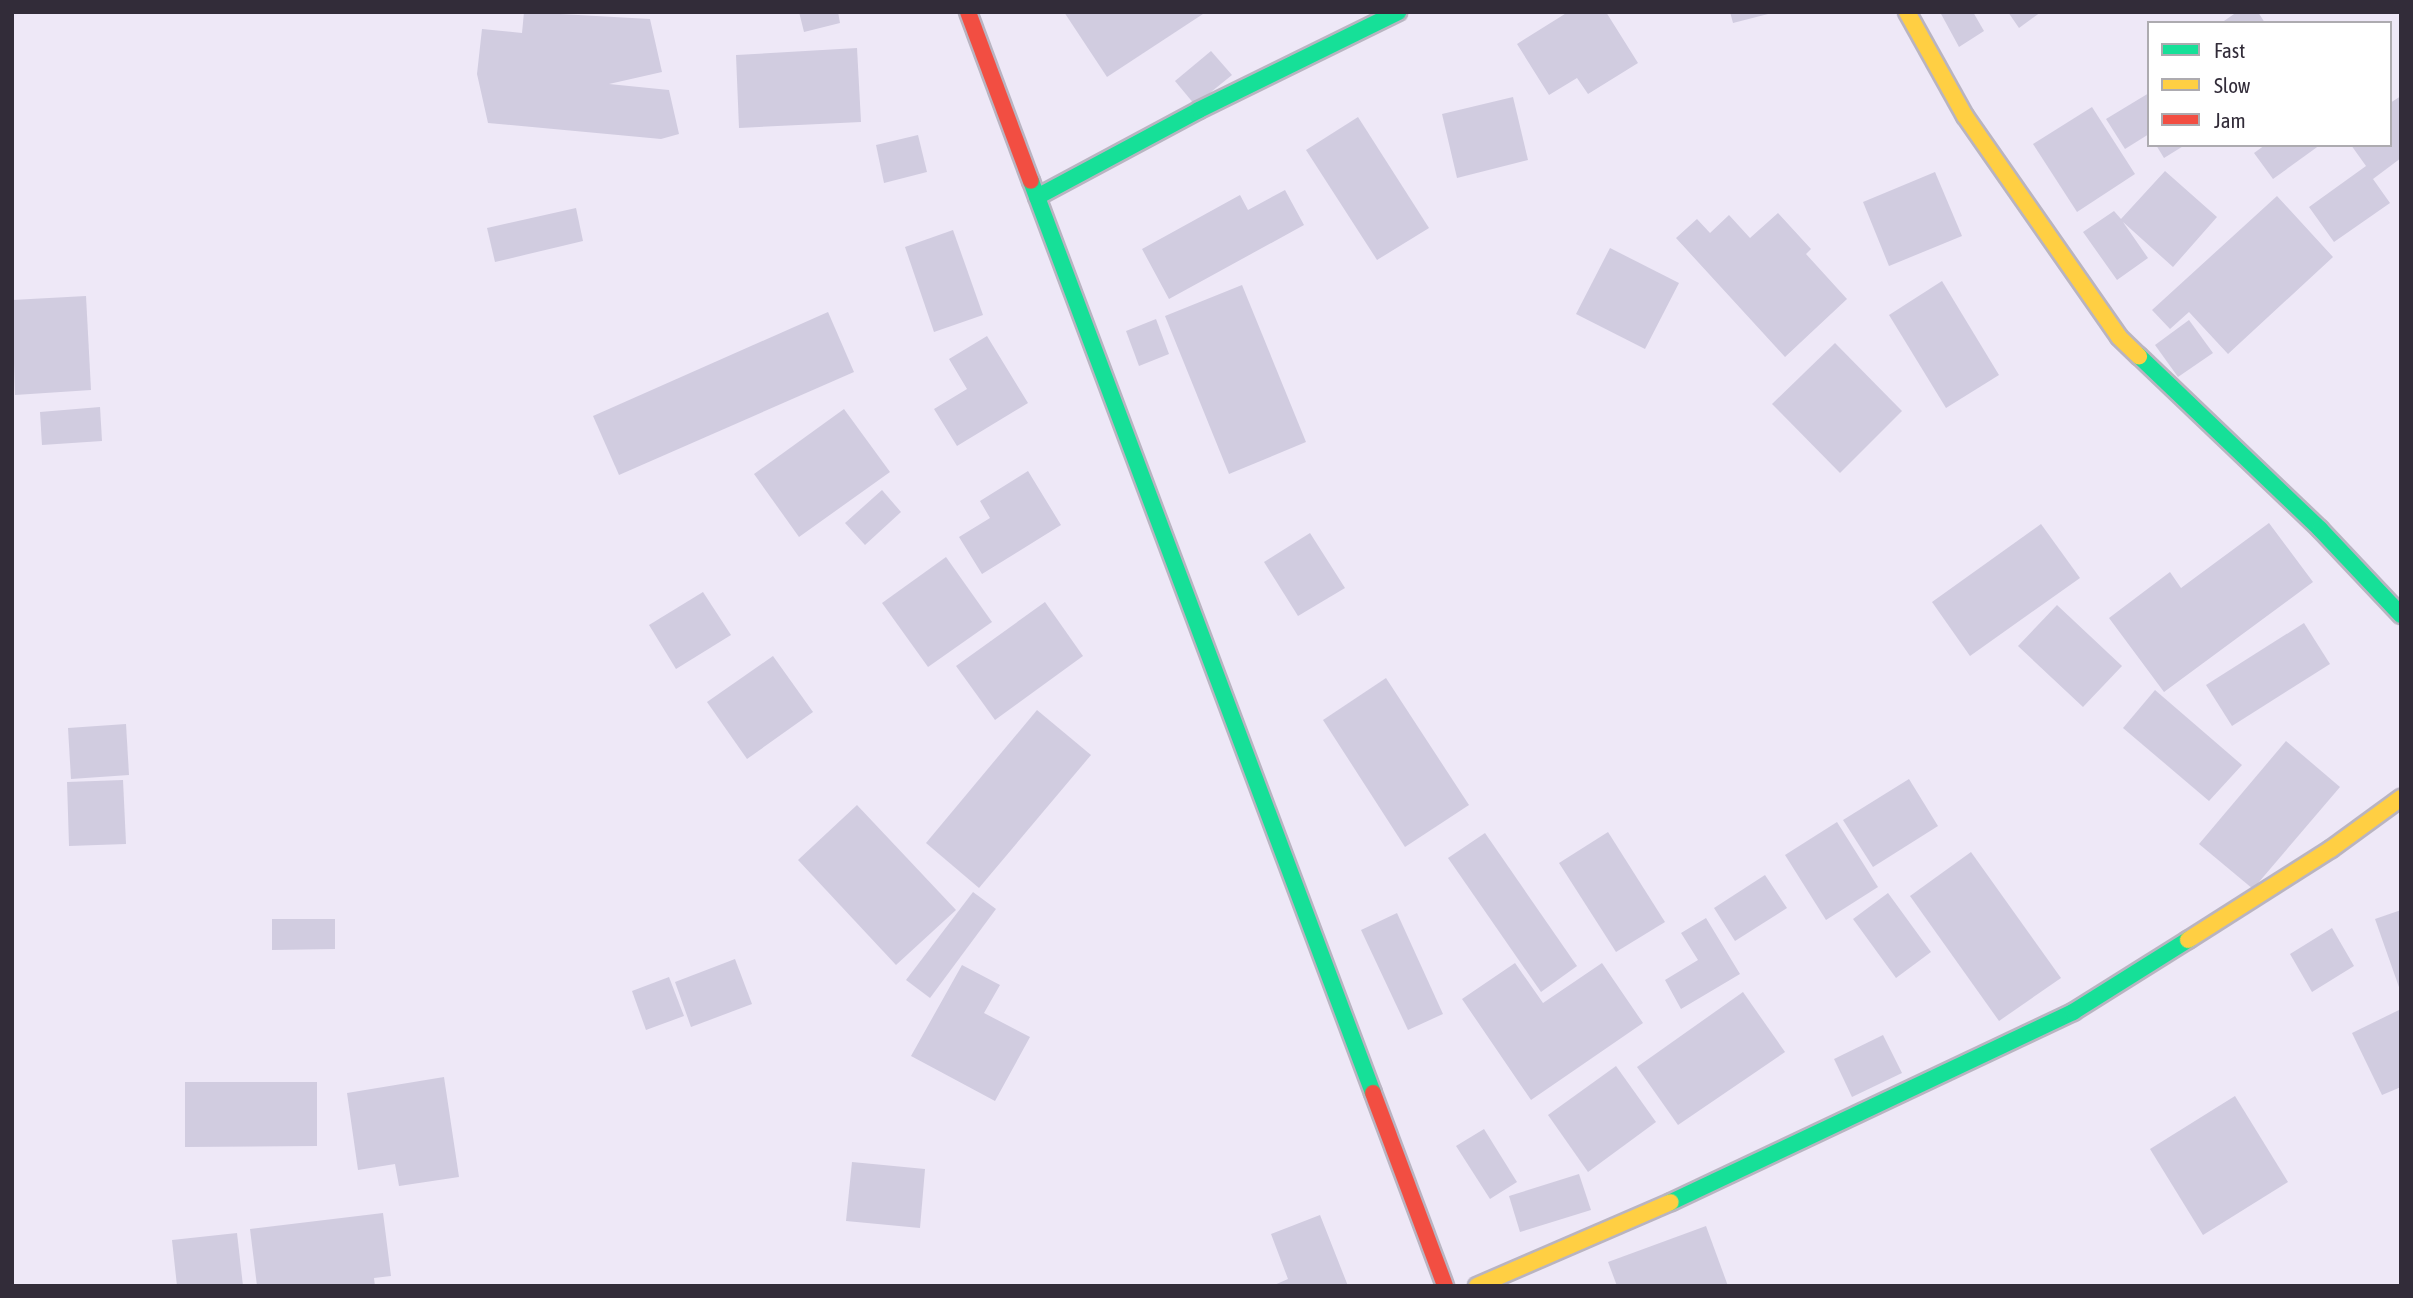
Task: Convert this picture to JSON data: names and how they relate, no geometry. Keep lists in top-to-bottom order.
{
  "legend": ["Fast", "Slow", "Jam"]
}
